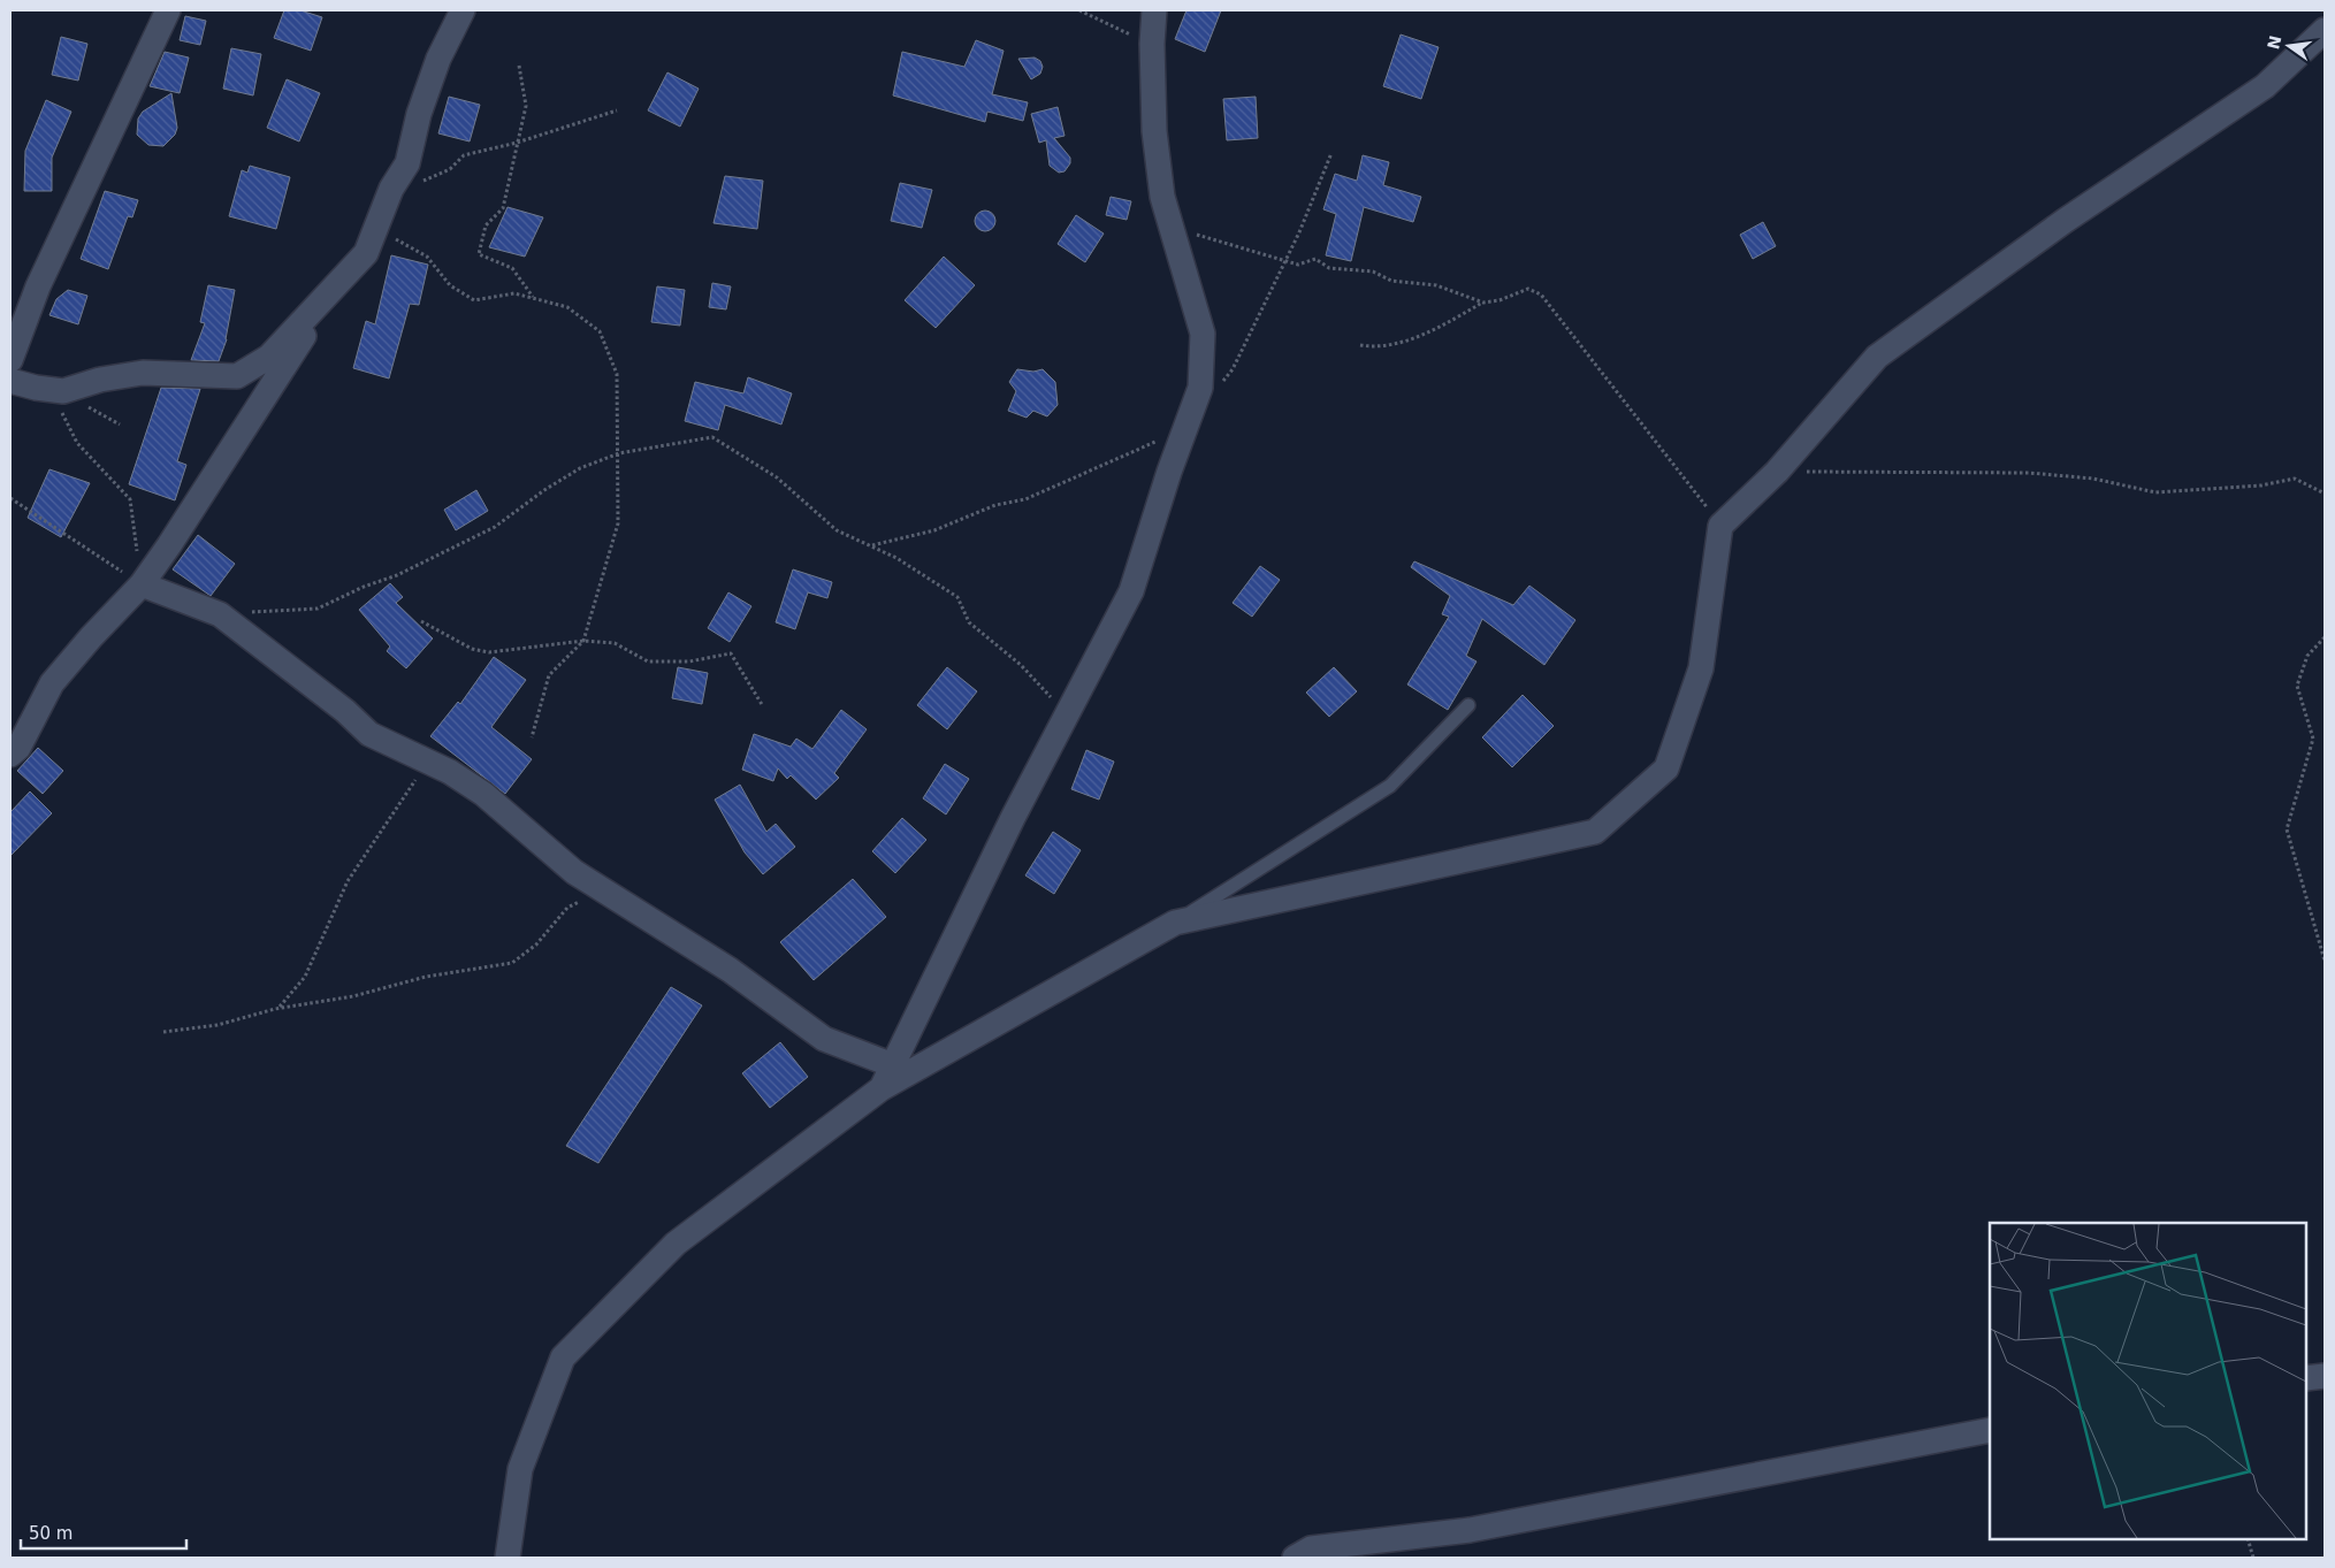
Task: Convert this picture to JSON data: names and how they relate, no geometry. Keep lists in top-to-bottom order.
{
  "scale_bar": "50 m",
  "north": "left"
}
